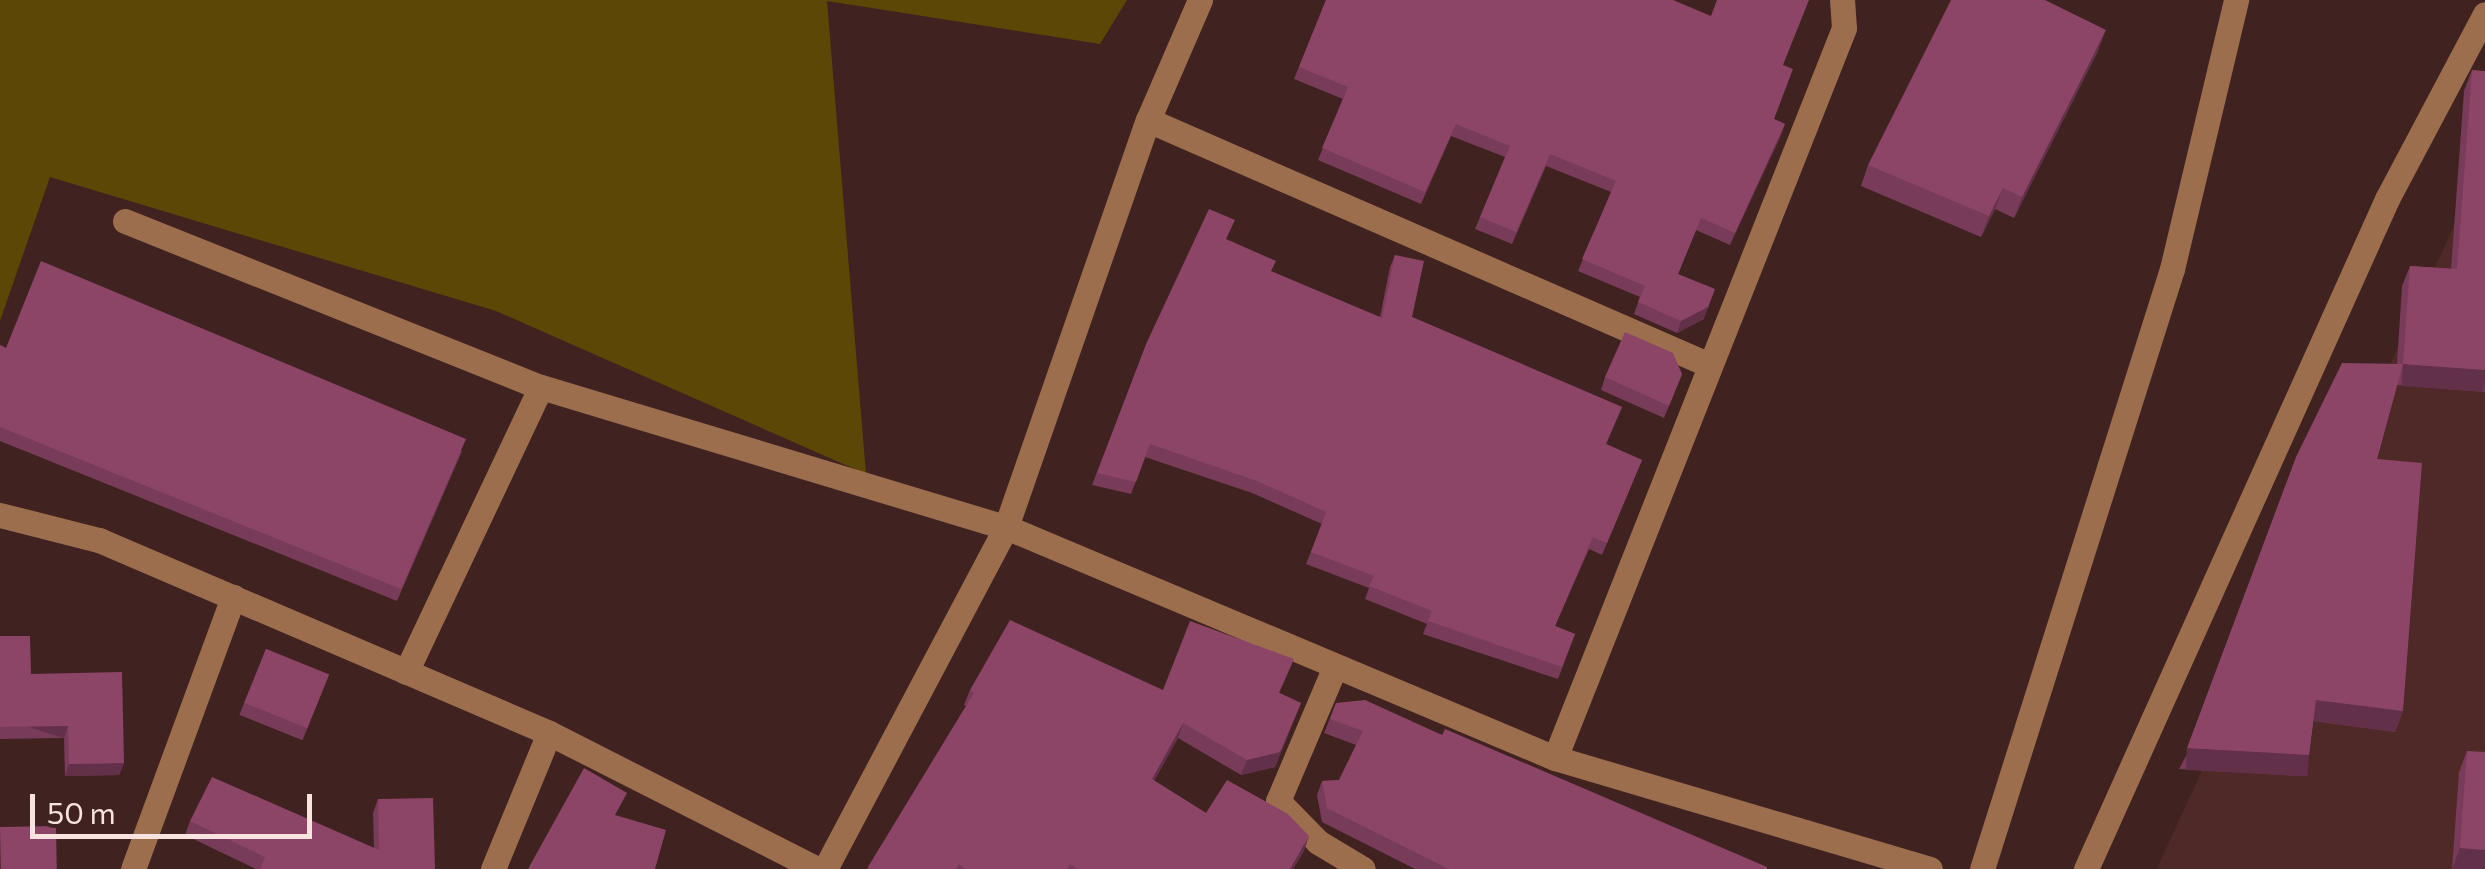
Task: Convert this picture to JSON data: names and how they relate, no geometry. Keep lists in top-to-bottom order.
{
  "scale_bar": "50 m"
}
